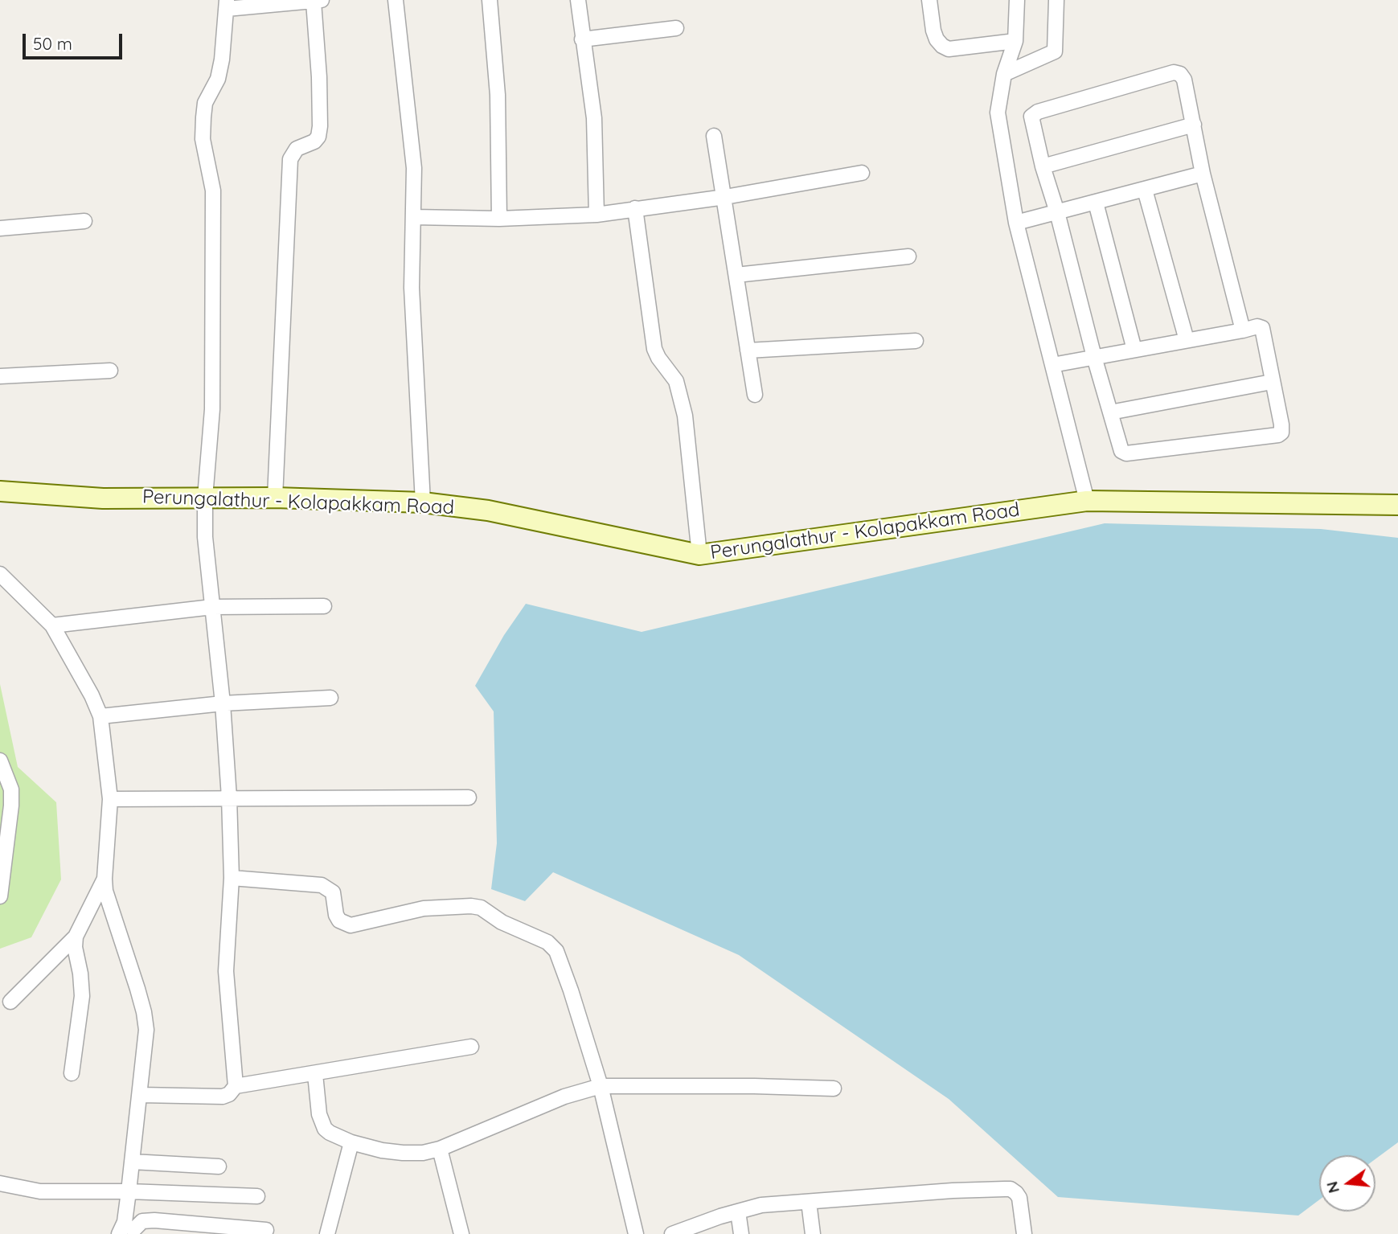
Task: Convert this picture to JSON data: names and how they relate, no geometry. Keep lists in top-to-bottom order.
{
  "streets": {
    "main road": ["Perungalathur - Kolapakkam Road"]
  },
  "scale_bar": "50 m",
  "north": "left"
}
